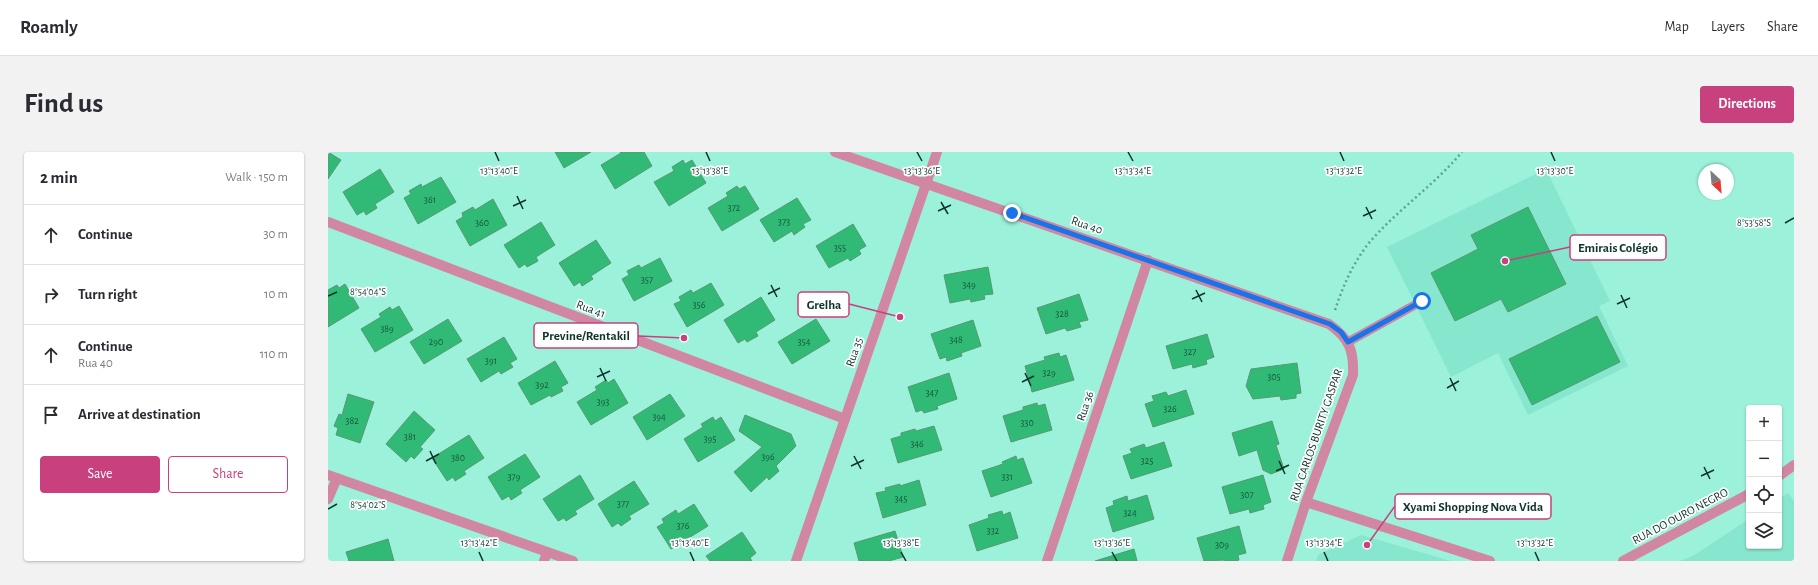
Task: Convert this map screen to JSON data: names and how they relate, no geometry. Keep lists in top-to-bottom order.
{
  "streets": {
    "street": [
      "Rua 40",
      "Rua 41",
      "Rua 35",
      "Rua 36",
      "RUA CARLOS BURITY GASPAR",
      "RUA DO OURO NEGRO"
    ]
  },
  "crossings": [
    ["Rua 40", "Rua 35"],
    ["Rua 40", "Rua 36"],
    ["Rua 40", "RUA CARLOS BURITY GASPAR"],
    ["Rua 41", "Rua 35"]
  ],
  "places": [
    "Emirais Colégio",
    "Grelha",
    "Previne/Rentakil",
    "Xyami Shopping Nova Vida"
  ],
  "house_numbers": [
    "361",
    "372",
    "373",
    "360",
    "355",
    "357",
    "349",
    "356",
    "328",
    "389",
    "348",
    "290",
    "354",
    "327",
    "391",
    "329",
    "305",
    "392",
    "347",
    "393",
    "326",
    "394",
    "382",
    "330",
    "381",
    "395",
    "346",
    "396",
    "380",
    "325",
    "379",
    "331",
    "307",
    "345",
    "377",
    "324",
    "376",
    "332",
    "309"
  ],
  "north": "bottom right",
  "page": {
    "header": "Roamly",
    "nav": ["Map", "Layers", "Share"],
    "buttons": [
      "Directions",
      ["Save", "Share"]
    ],
    "title": "Find us",
    "heading": ["2 min", "Walk · 150 m"],
    "list": [
      ["Continue", "30 m"],
      ["Turn right", "10 m"],
      ["Continue", "Rua 40", "110 m"],
      "Arrive at destination"
    ],
    "map_buttons": ["+", "−"]
  },
  "coordinates": [
    "13°13'40\"E",
    "13°13'38\"E",
    "13°13'36\"E",
    "13°13'32\"E",
    "13°13'30\"E",
    "13°13'34\"E",
    "8°53'58\"S",
    "8°54'04\"S",
    "8°54'02\"S",
    "13°13'42\"E"
  ]
}
